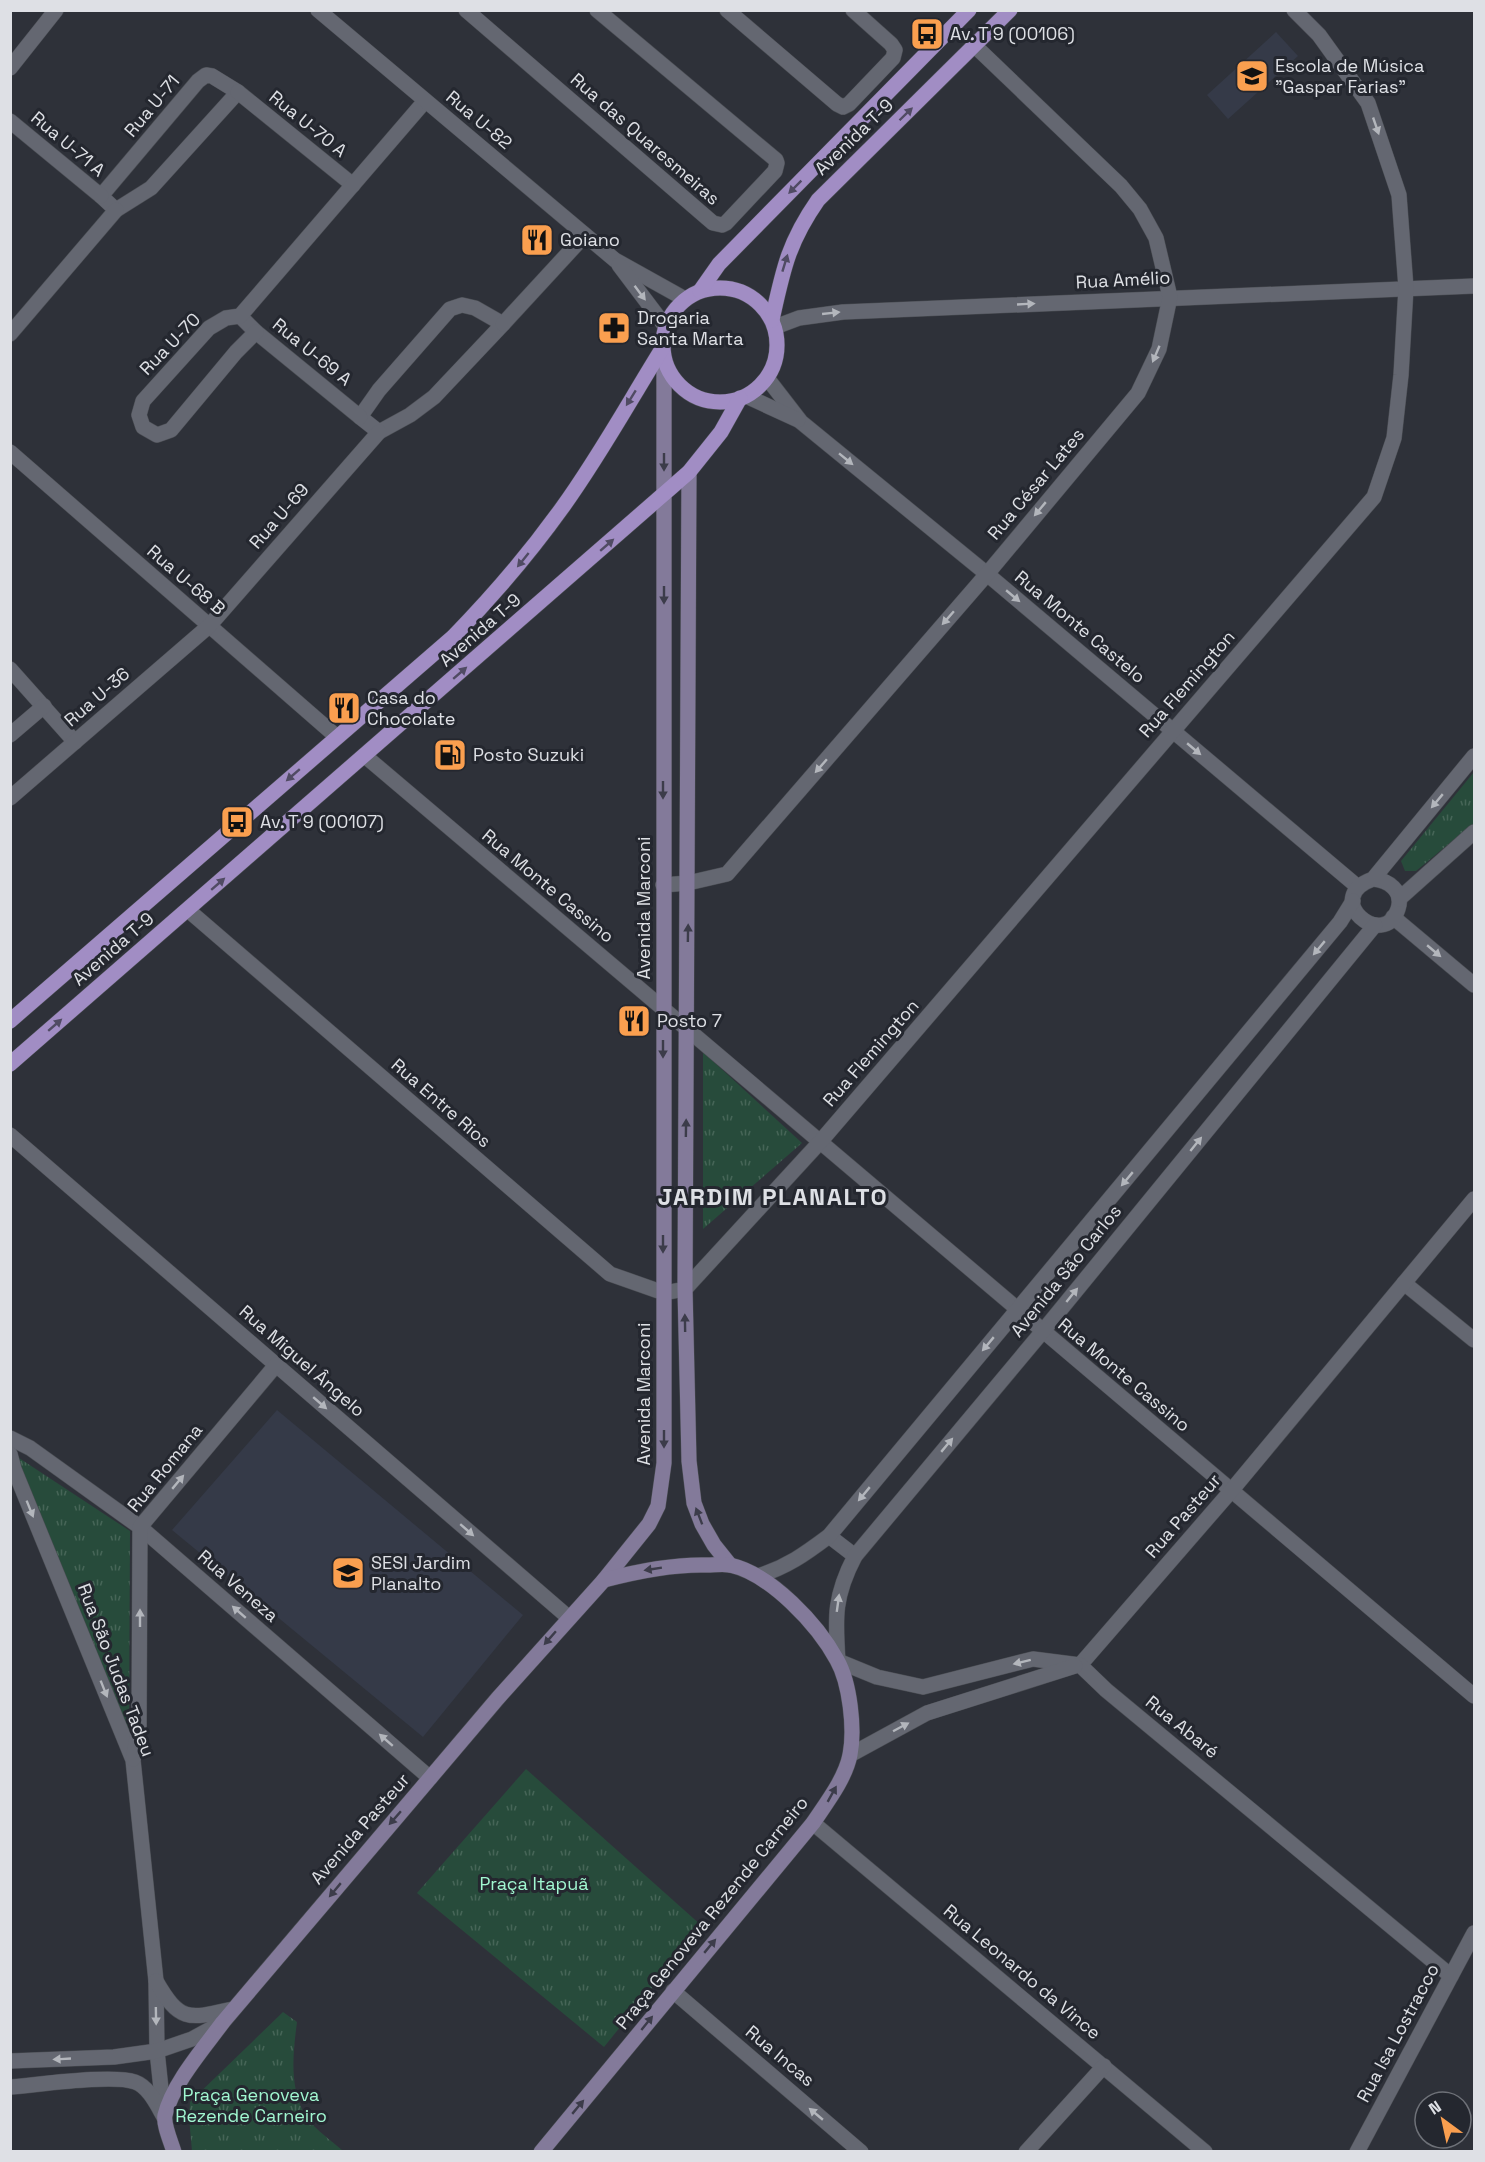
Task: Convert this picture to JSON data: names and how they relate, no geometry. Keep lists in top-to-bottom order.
{
  "streets": {
    "main road": [
      "Avenida T-9",
      "Avenida Marconi",
      "Rua São Judas Tadeu",
      "Avenida Pasteur",
      "Praça Genoveva Rezende Carneiro"
    ],
    "street": [
      "Rua U-71",
      "Rua U-82",
      "Rua U-70 A",
      "Rua das Quaresmeiras",
      "Rua U-71 A",
      "Rua Amélio",
      "Rua U-70",
      "Rua U-69 A",
      "Rua César Lates",
      "Rua U-69",
      "Rua U-68 B",
      "Rua Monte Castelo",
      "Rua Flemington",
      "Rua U-36",
      "Rua Monte Cassino",
      "Rua Entre Rios",
      "Avenida São Carlos",
      "Rua Miguel Ângelo",
      "Rua Romana",
      "Rua Pasteur",
      "Rua Veneza",
      "Rua Abaré",
      "Rua Leonardo da Vince",
      "Rua Isa Lostracco",
      "Rua Incas"
    ]
  },
  "crossings": [
    ["Rua U-71", "Rua U-70 A"],
    ["Rua U-71", "Rua U-71 A"],
    ["Rua U-82", "Avenida T-9"],
    ["Rua U-82", "Rua Amélio"],
    ["Rua U-82", "Rua U-70"],
    ["Rua U-82", "Rua U-69"],
    ["Rua U-82", "Rua Monte Castelo"],
    ["Rua U-82", "Avenida Marconi"],
    ["Rua U-70 A", "Rua U-70"],
    ["Avenida T-9", "Rua Amélio"],
    ["Avenida T-9", "Rua César Lates"],
    ["Avenida T-9", "Rua U-68 B"],
    ["Avenida T-9", "Rua Monte Castelo"],
    ["Avenida T-9", "Rua Monte Cassino"],
    ["Avenida T-9", "Avenida Marconi"],
    ["Avenida T-9", "Rua Entre Rios"],
    ["Rua Amélio", "Rua César Lates"],
    ["Rua Amélio", "Rua Monte Castelo"],
    ["Rua Amélio", "Rua Flemington"],
    ["Rua Amélio", "Avenida Marconi"],
    ["Rua U-70", "Rua U-69 A"],
    ["Rua César Lates", "Rua Monte Castelo"],
    ["Rua César Lates", "Avenida Marconi"],
    ["Rua U-69", "Rua U-68 B"],
    ["Rua U-69", "Rua U-36"],
    ["Rua U-68 B", "Rua U-36"],
    ["Rua Monte Castelo", "Rua Flemington"],
    ["Rua Monte Castelo", "Avenida Marconi"],
    ["Rua Monte Castelo", "Avenida São Carlos"],
    ["Rua Flemington", "Rua Monte Cassino"],
    ["Rua Monte Cassino", "Avenida Marconi"],
    ["Rua Monte Cassino", "Avenida São Carlos"],
    ["Rua Monte Cassino", "Rua Pasteur"],
    ["Avenida Marconi", "Rua Entre Rios"],
    ["Avenida Marconi", "Avenida Pasteur"],
    ["Avenida Marconi", "Praça Genoveva Rezende Carneiro"],
    ["Avenida São Carlos", "Praça Genoveva Rezende Carneiro"],
    ["Rua Miguel Ângelo", "Rua Romana"],
    ["Rua Miguel Ângelo", "Avenida Pasteur"],
    ["Rua Romana", "Rua Veneza"],
    ["Rua Romana", "Rua São Judas Tadeu"],
    ["Rua Pasteur", "Rua Abaré"],
    ["Rua Veneza", "Avenida Pasteur"],
    ["Rua São Judas Tadeu", "Avenida Pasteur"],
    ["Rua Abaré", "Rua Isa Lostracco"],
    ["Avenida Pasteur", "Praça Genoveva Rezende Carneiro"],
    ["Praça Genoveva Rezende Carneiro", "Rua Leonardo da Vince"],
    ["Praça Genoveva Rezende Carneiro", "Rua Incas"]
  ],
  "one_way": [
    "Rua Amélio",
    "Rua César Lates",
    "Rua Monte Castelo",
    "Rua Miguel Ângelo",
    "Rua Romana",
    "Rua Veneza",
    "Rua São Judas Tadeu",
    "Avenida Pasteur",
    "Rua Incas"
  ],
  "districts": ["JARDIM PLANALTO"],
  "parks": ["Praça Itapuã", "Praça Genoveva Rezende Carneiro"],
  "places": {
    "bus stop": ["Av. T 9 (00106)", "Av. T 9 (00107)"],
    "school or university": ["Escola de Música \"Gaspar Farias\"", "SESI Jardim Planalto"],
    "restaurant": ["Goiano", "Casa do Chocolate", "Posto 7"],
    "pharmacy": ["Drogaria Santa Marta"],
    "fuel station": ["Posto Suzuki"]
  },
  "north": "top left"
}
